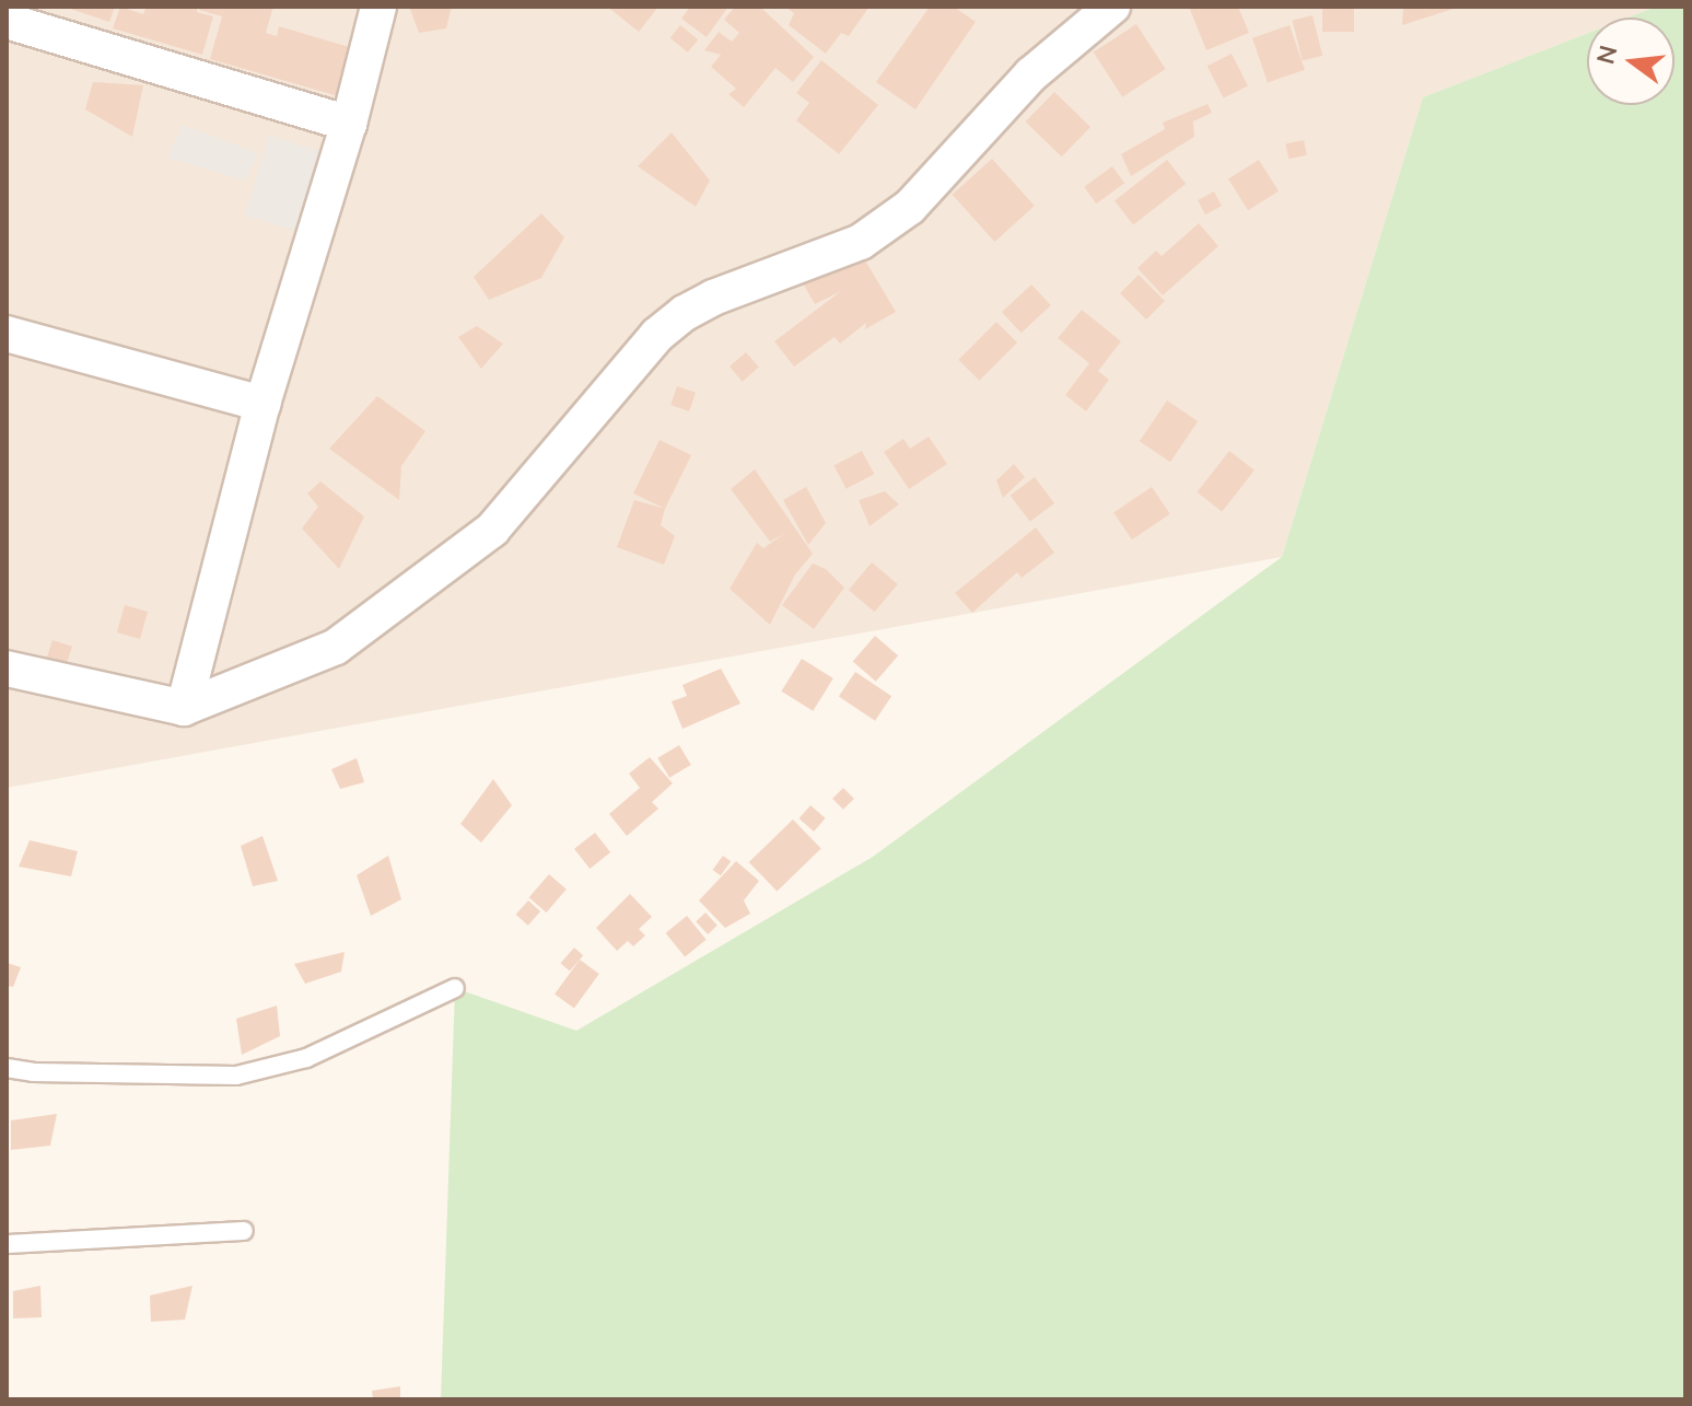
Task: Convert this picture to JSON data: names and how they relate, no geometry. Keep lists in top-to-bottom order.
{
  "north": "left"
}
